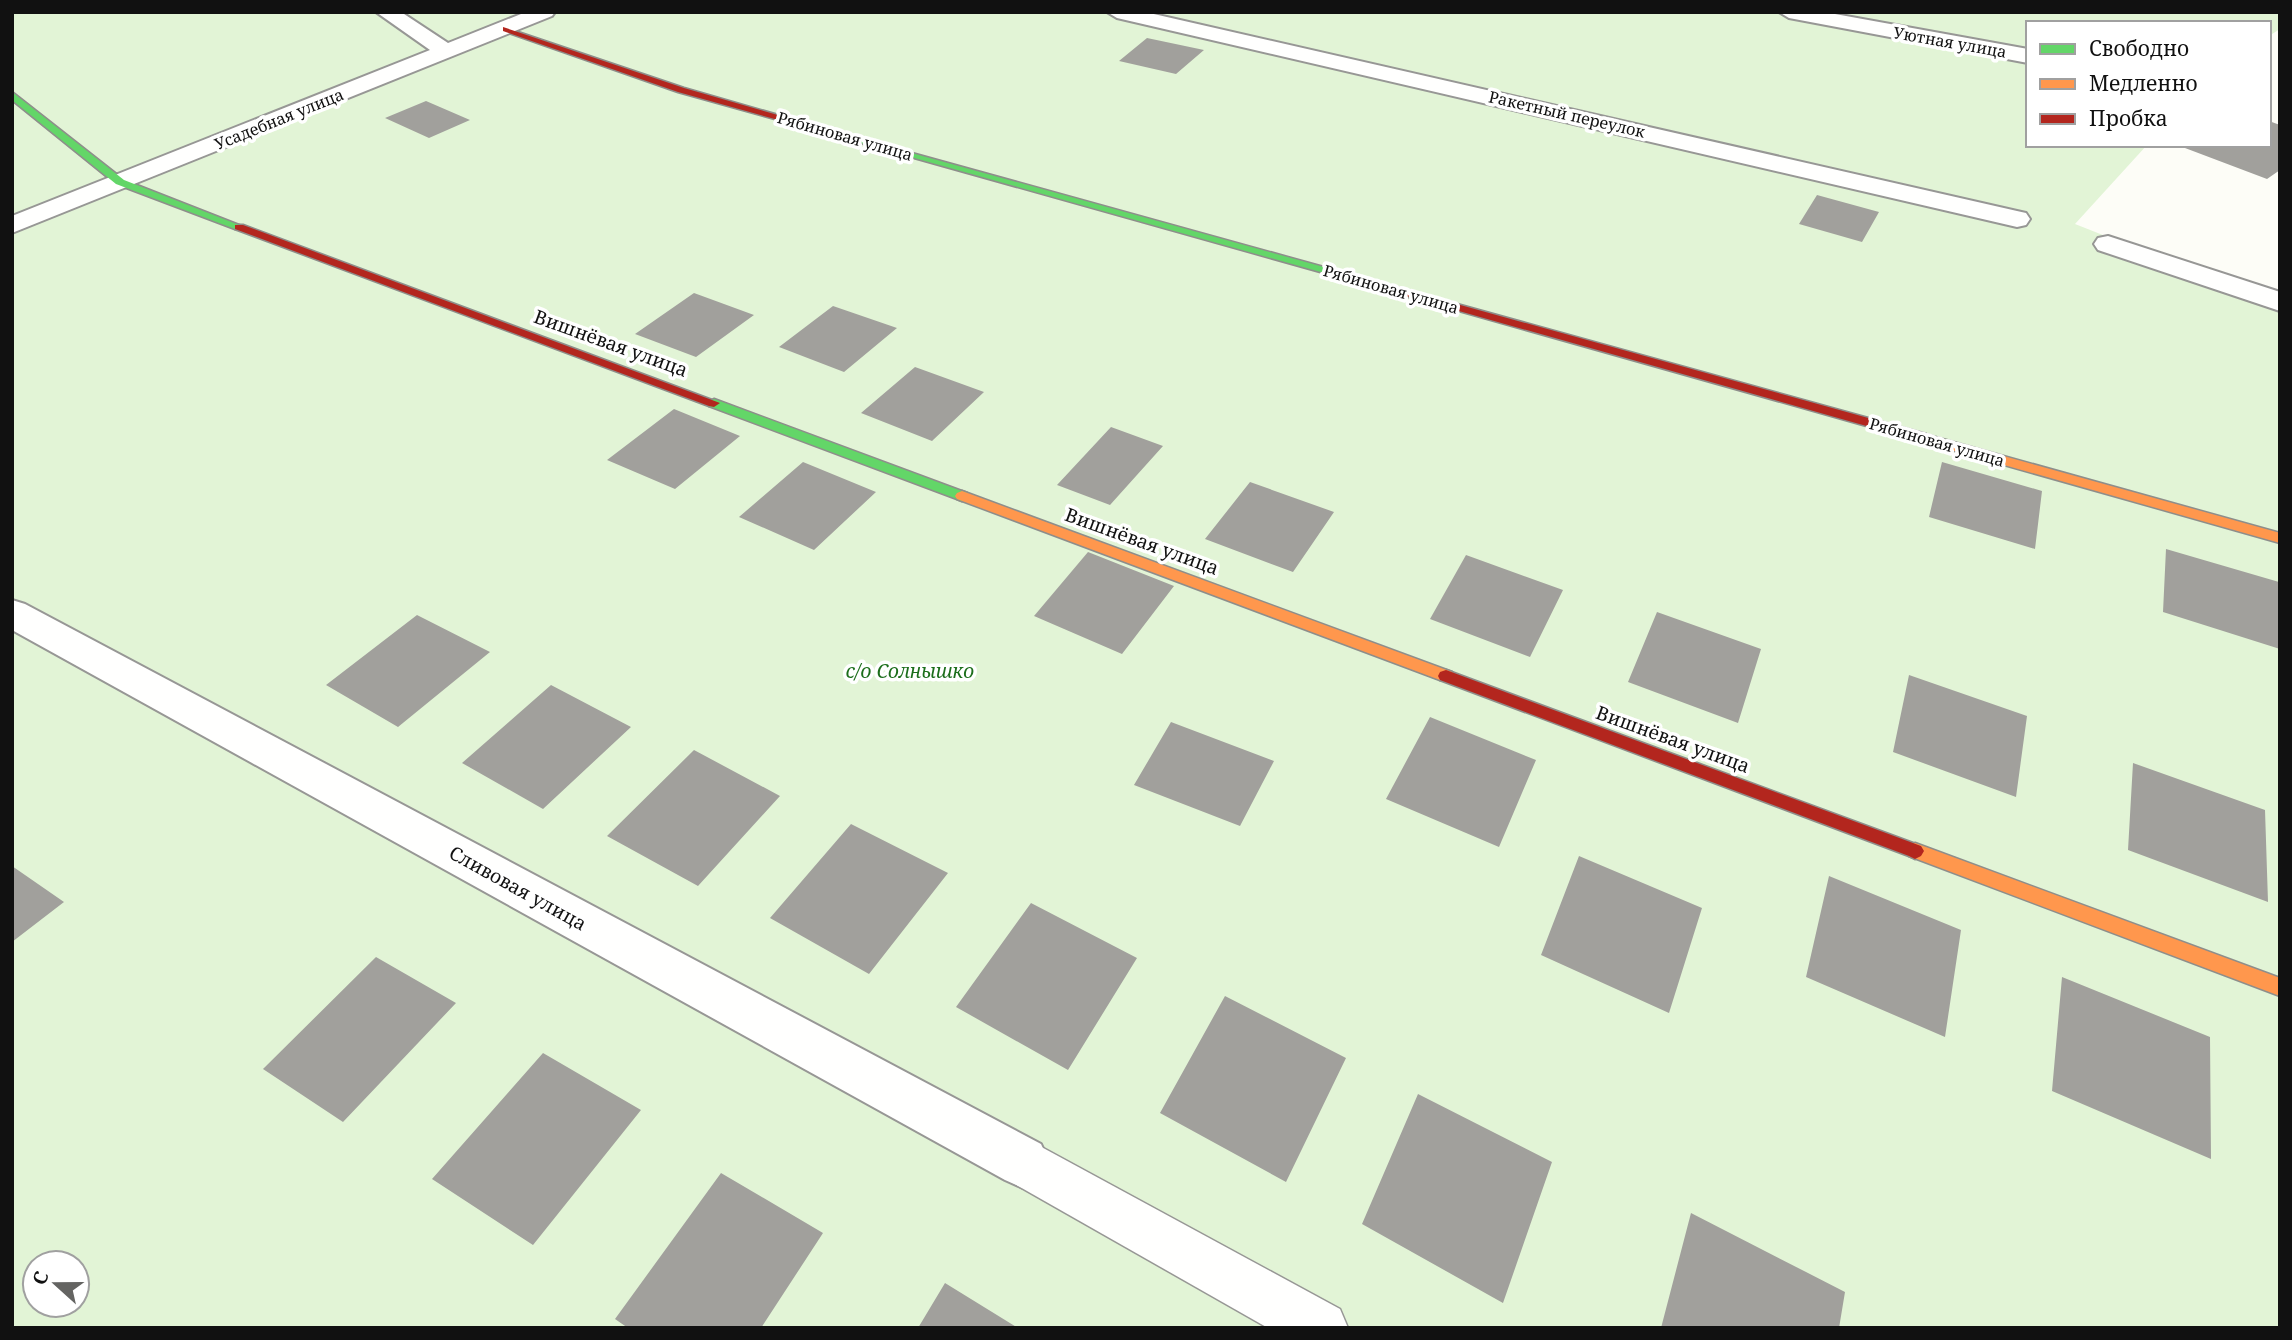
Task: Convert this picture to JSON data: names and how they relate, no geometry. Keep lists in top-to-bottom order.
{
  "streets": {
    "street": [
      "Уютная улица",
      "Ракетный переулок",
      "Усадебная улица",
      "Рябиновая улица",
      "Вишнёвая улица",
      "Сливовая улица"
    ]
  },
  "crossings": [
    ["Усадебная улица", "Рябиновая улица"],
    ["Усадебная улица", "Вишнёвая улица"]
  ],
  "parks": ["с/о Солнышко"],
  "legend": ["Свободно", "Медленно", "Пробка"],
  "north": "left"
}
